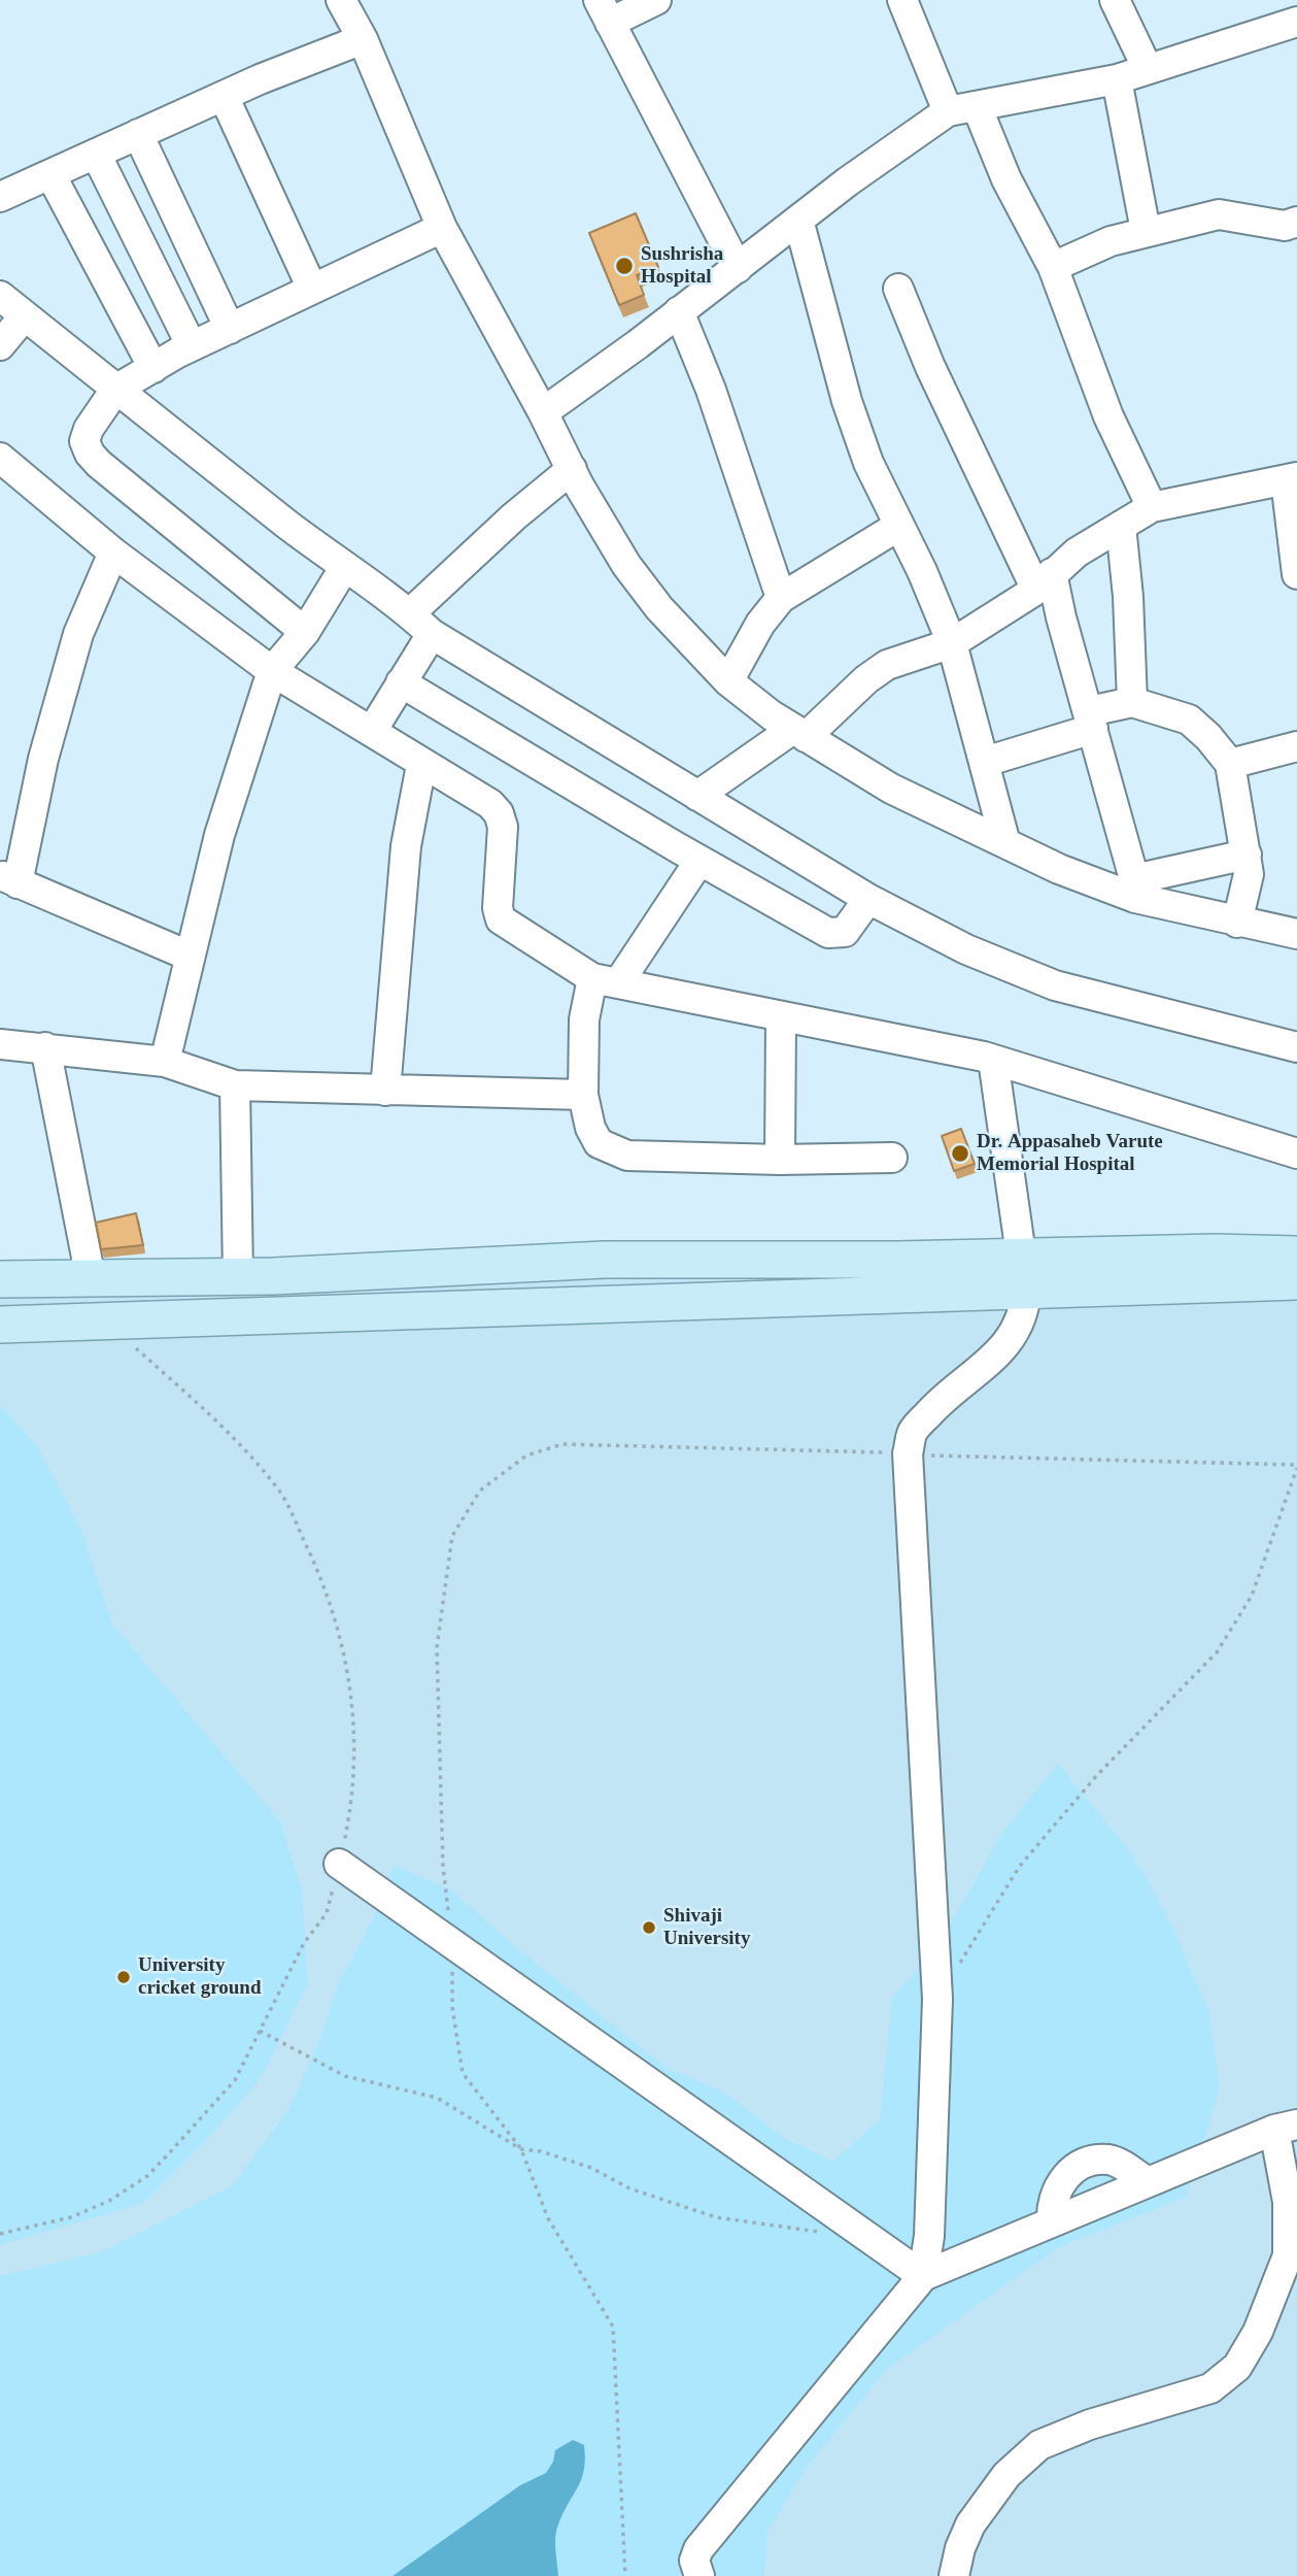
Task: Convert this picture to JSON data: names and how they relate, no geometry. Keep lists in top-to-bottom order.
{
  "places": [
    "Sushrisha Hospital",
    "Dr. Appasaheb Varute Memorial Hospital",
    "Shivaji University",
    "University cricket ground"
  ]
}
